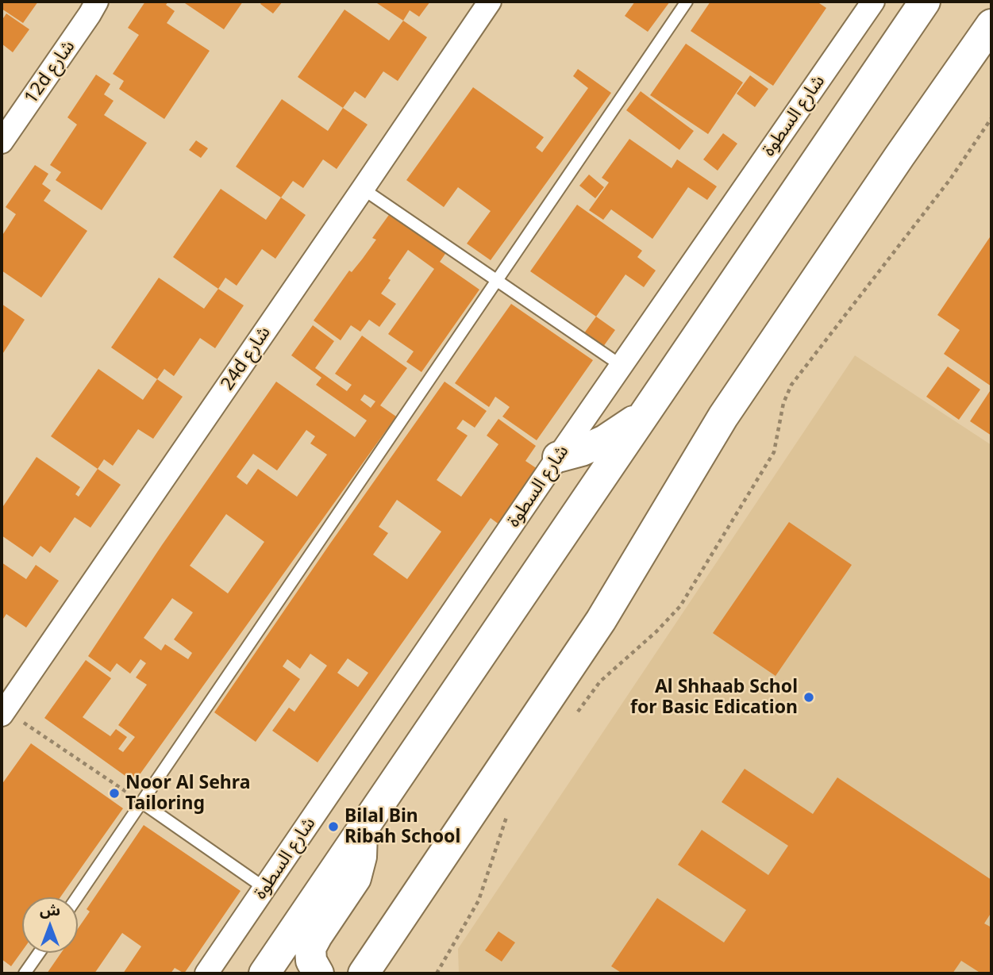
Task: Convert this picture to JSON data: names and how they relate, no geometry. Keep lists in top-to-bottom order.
{
  "streets": {
    "street": ["12d شارع", "شارع السطوة", "24d شارع"]
  },
  "places": ["Al Shhaab Schol for Basic Edication", "Noor Al Sehra Tailoring", "Bilal Bin Ribah School"],
  "north": "top"
}
